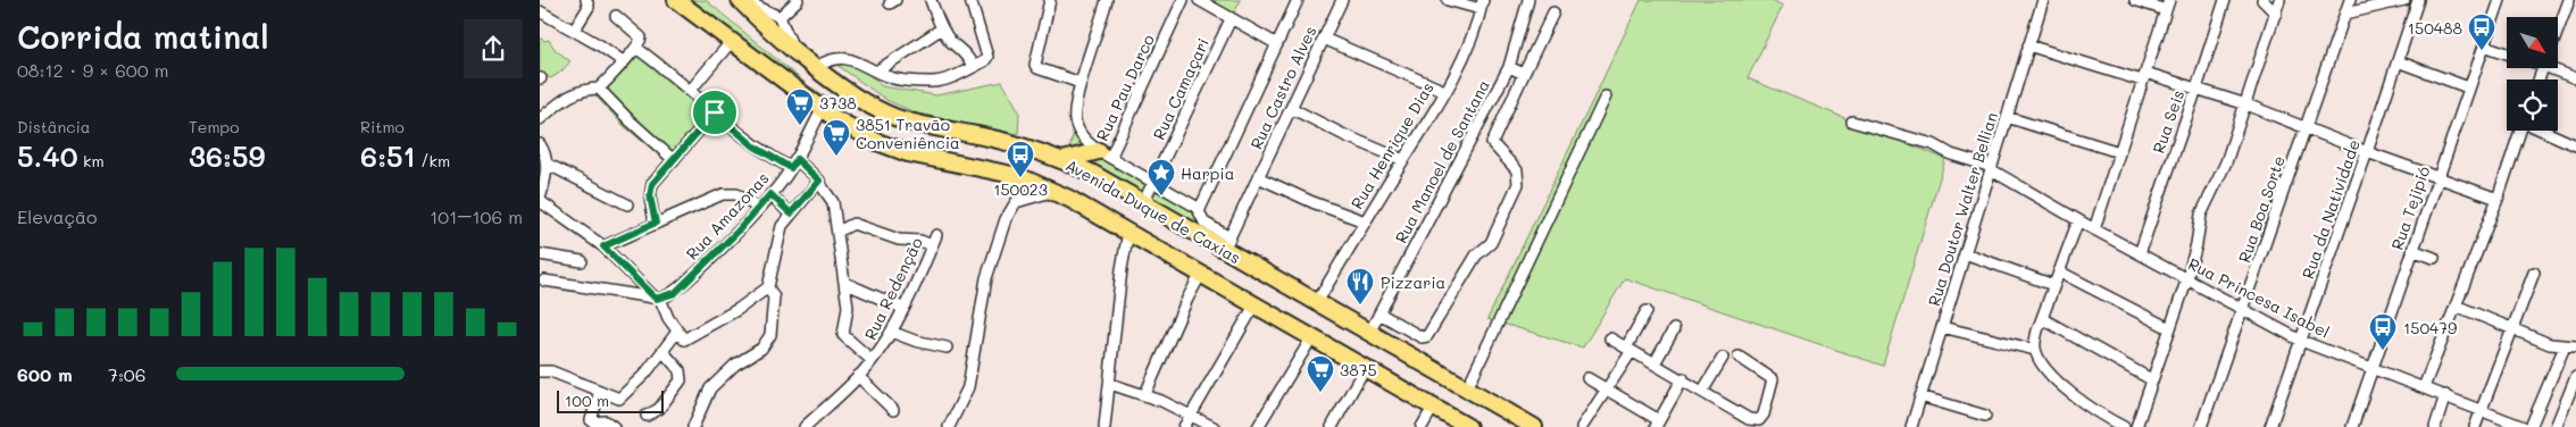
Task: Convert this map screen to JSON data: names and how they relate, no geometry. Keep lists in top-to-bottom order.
{
  "streets": {
    "highway": ["Avenida Duque de Caxias"],
    "street": [
      "Rua Pau Darco",
      "Rua Castro Alves",
      "Rua Camaçari",
      "Rua Seis",
      "Rua Henrique Dias",
      "Rua Manoel de Santana",
      "Rua Tejipió",
      "Rua Doutor Walter Bellian",
      "Rua Boa Sorte",
      "Rua da Natividade",
      "Rua Amazonas",
      "Rua Redenção",
      "Rua Princesa Isabel"
    ]
  },
  "crossings": [
    ["Rua Castro Alves", "Avenida Duque de Caxias"],
    ["Rua Camaçari", "Avenida Duque de Caxias"],
    ["Rua Seis", "Rua Princesa Isabel"],
    ["Rua Henrique Dias", "Avenida Duque de Caxias"],
    ["Rua Manoel de Santana", "Avenida Duque de Caxias"],
    ["Rua Tejipió", "Rua Princesa Isabel"],
    ["Rua Doutor Walter Bellian", "Rua Princesa Isabel"],
    ["Rua Boa Sorte", "Rua Princesa Isabel"],
    ["Rua da Natividade", "Rua Princesa Isabel"],
    ["Avenida Duque de Caxias", "Rua Amazonas"]
  ],
  "places": {
    "bus stop": ["150488", "150023", "150479"],
    "supermarket": ["3738", "3851 Travão Conveniência", "3875"],
    "place": ["Harpia"],
    "restaurant": ["Pizzaria"]
  },
  "scale_bar": "100 m",
  "north": "bottom right",
  "page": {
    "heading": ["Corrida matinal", "08:12 · 9 × 600 m"],
    "stats": [
      ["Distância", "5.40 km"],
      ["Tempo", "36:59"],
      ["Ritmo", "6:51 /km"]
    ],
    "chart": ["Elevação", "101–106 m"],
    "list": [
      {
        "name": "600 m",
        "note": "7:06"
      }
    ],
    "scale": "100 m"
  }
}
